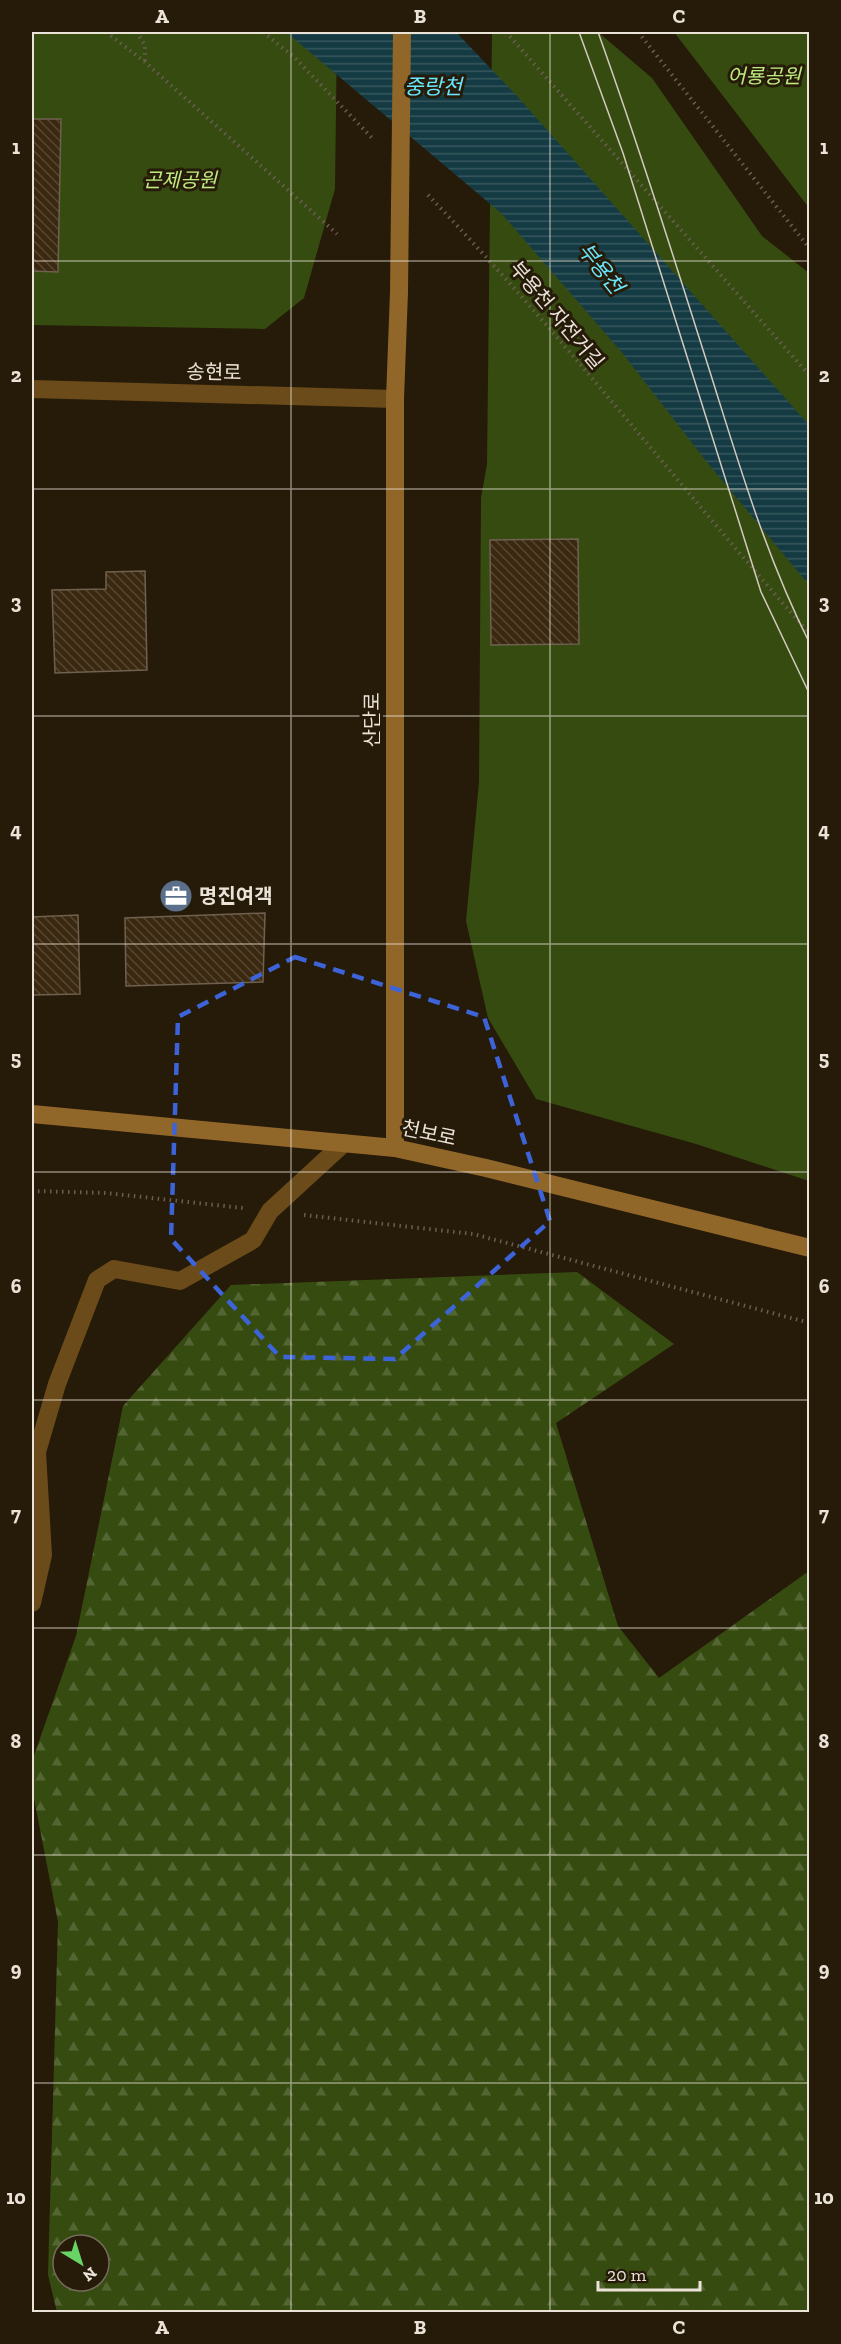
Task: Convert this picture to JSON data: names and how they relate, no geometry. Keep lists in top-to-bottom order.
{
  "streets": {
    "main road": ["산단로", "천보로"],
    "street": ["송현로"],
    "path": ["부용천 자전거길"]
  },
  "crossings": [
    ["송현로", "산단로"],
    ["산단로", "천보로"]
  ],
  "water": ["중랑천", "부용천"],
  "parks": ["어룡공원", "곤제공원"],
  "places": {
    "office": ["명진여객"]
  },
  "scale_bar": "20 m",
  "north": "bottom right",
  "grid": {
    "columns": ["A", "B", "C"],
    "rows": [
      "1",
      "2",
      "3",
      "4",
      "5",
      "6",
      "7",
      "8",
      "9",
      "10"
    ]
  }
}
